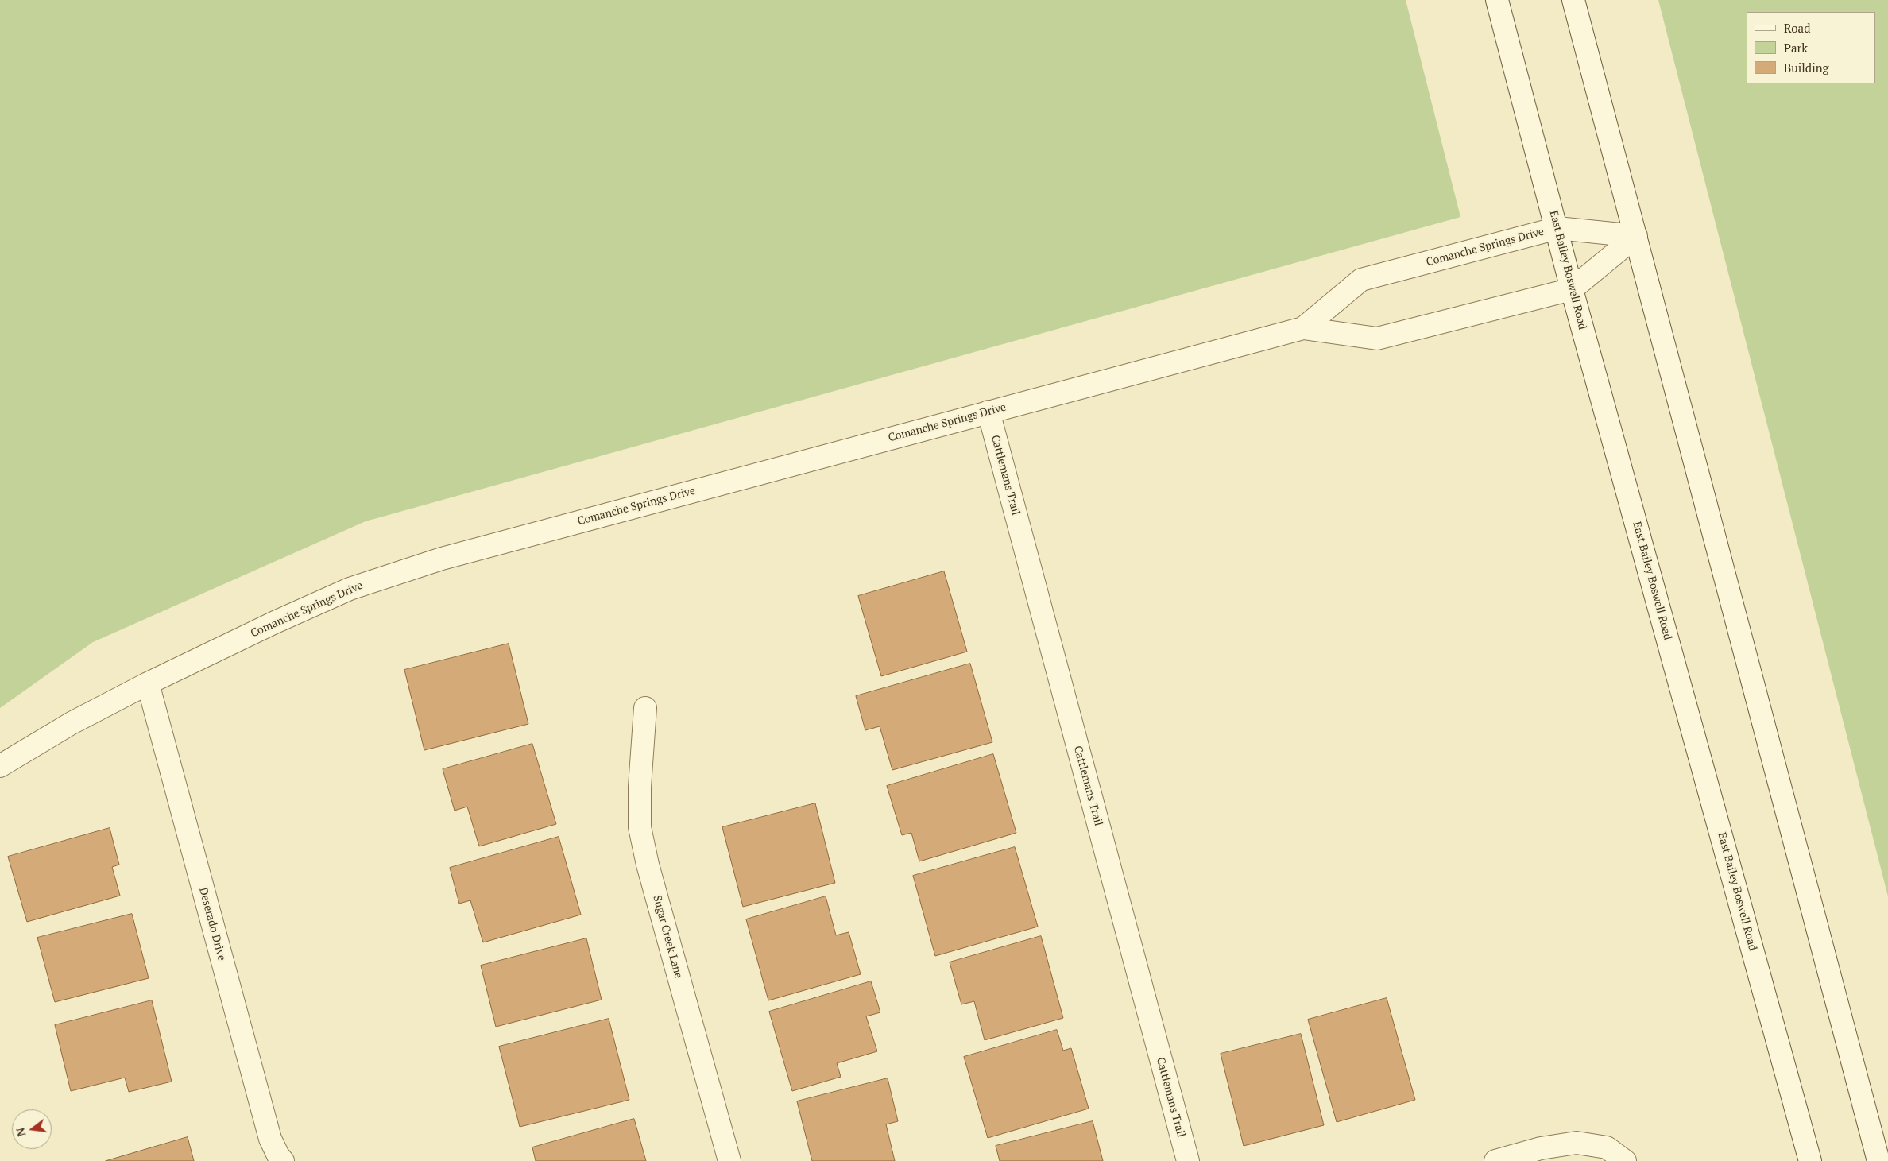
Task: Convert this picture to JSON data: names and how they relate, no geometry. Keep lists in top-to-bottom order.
{
  "streets": {
    "street": [
      "Comanche Springs Drive",
      "East Bailey Boswell Road",
      "Cattlemans Trail",
      "Deserado Drive",
      "Sugar Creek Lane"
    ]
  },
  "crossings": [
    ["Comanche Springs Drive", "East Bailey Boswell Road"],
    ["Comanche Springs Drive", "Cattlemans Trail"],
    ["Comanche Springs Drive", "Deserado Drive"]
  ],
  "legend": ["Road", "Park", "Building"],
  "north": "left"
}
